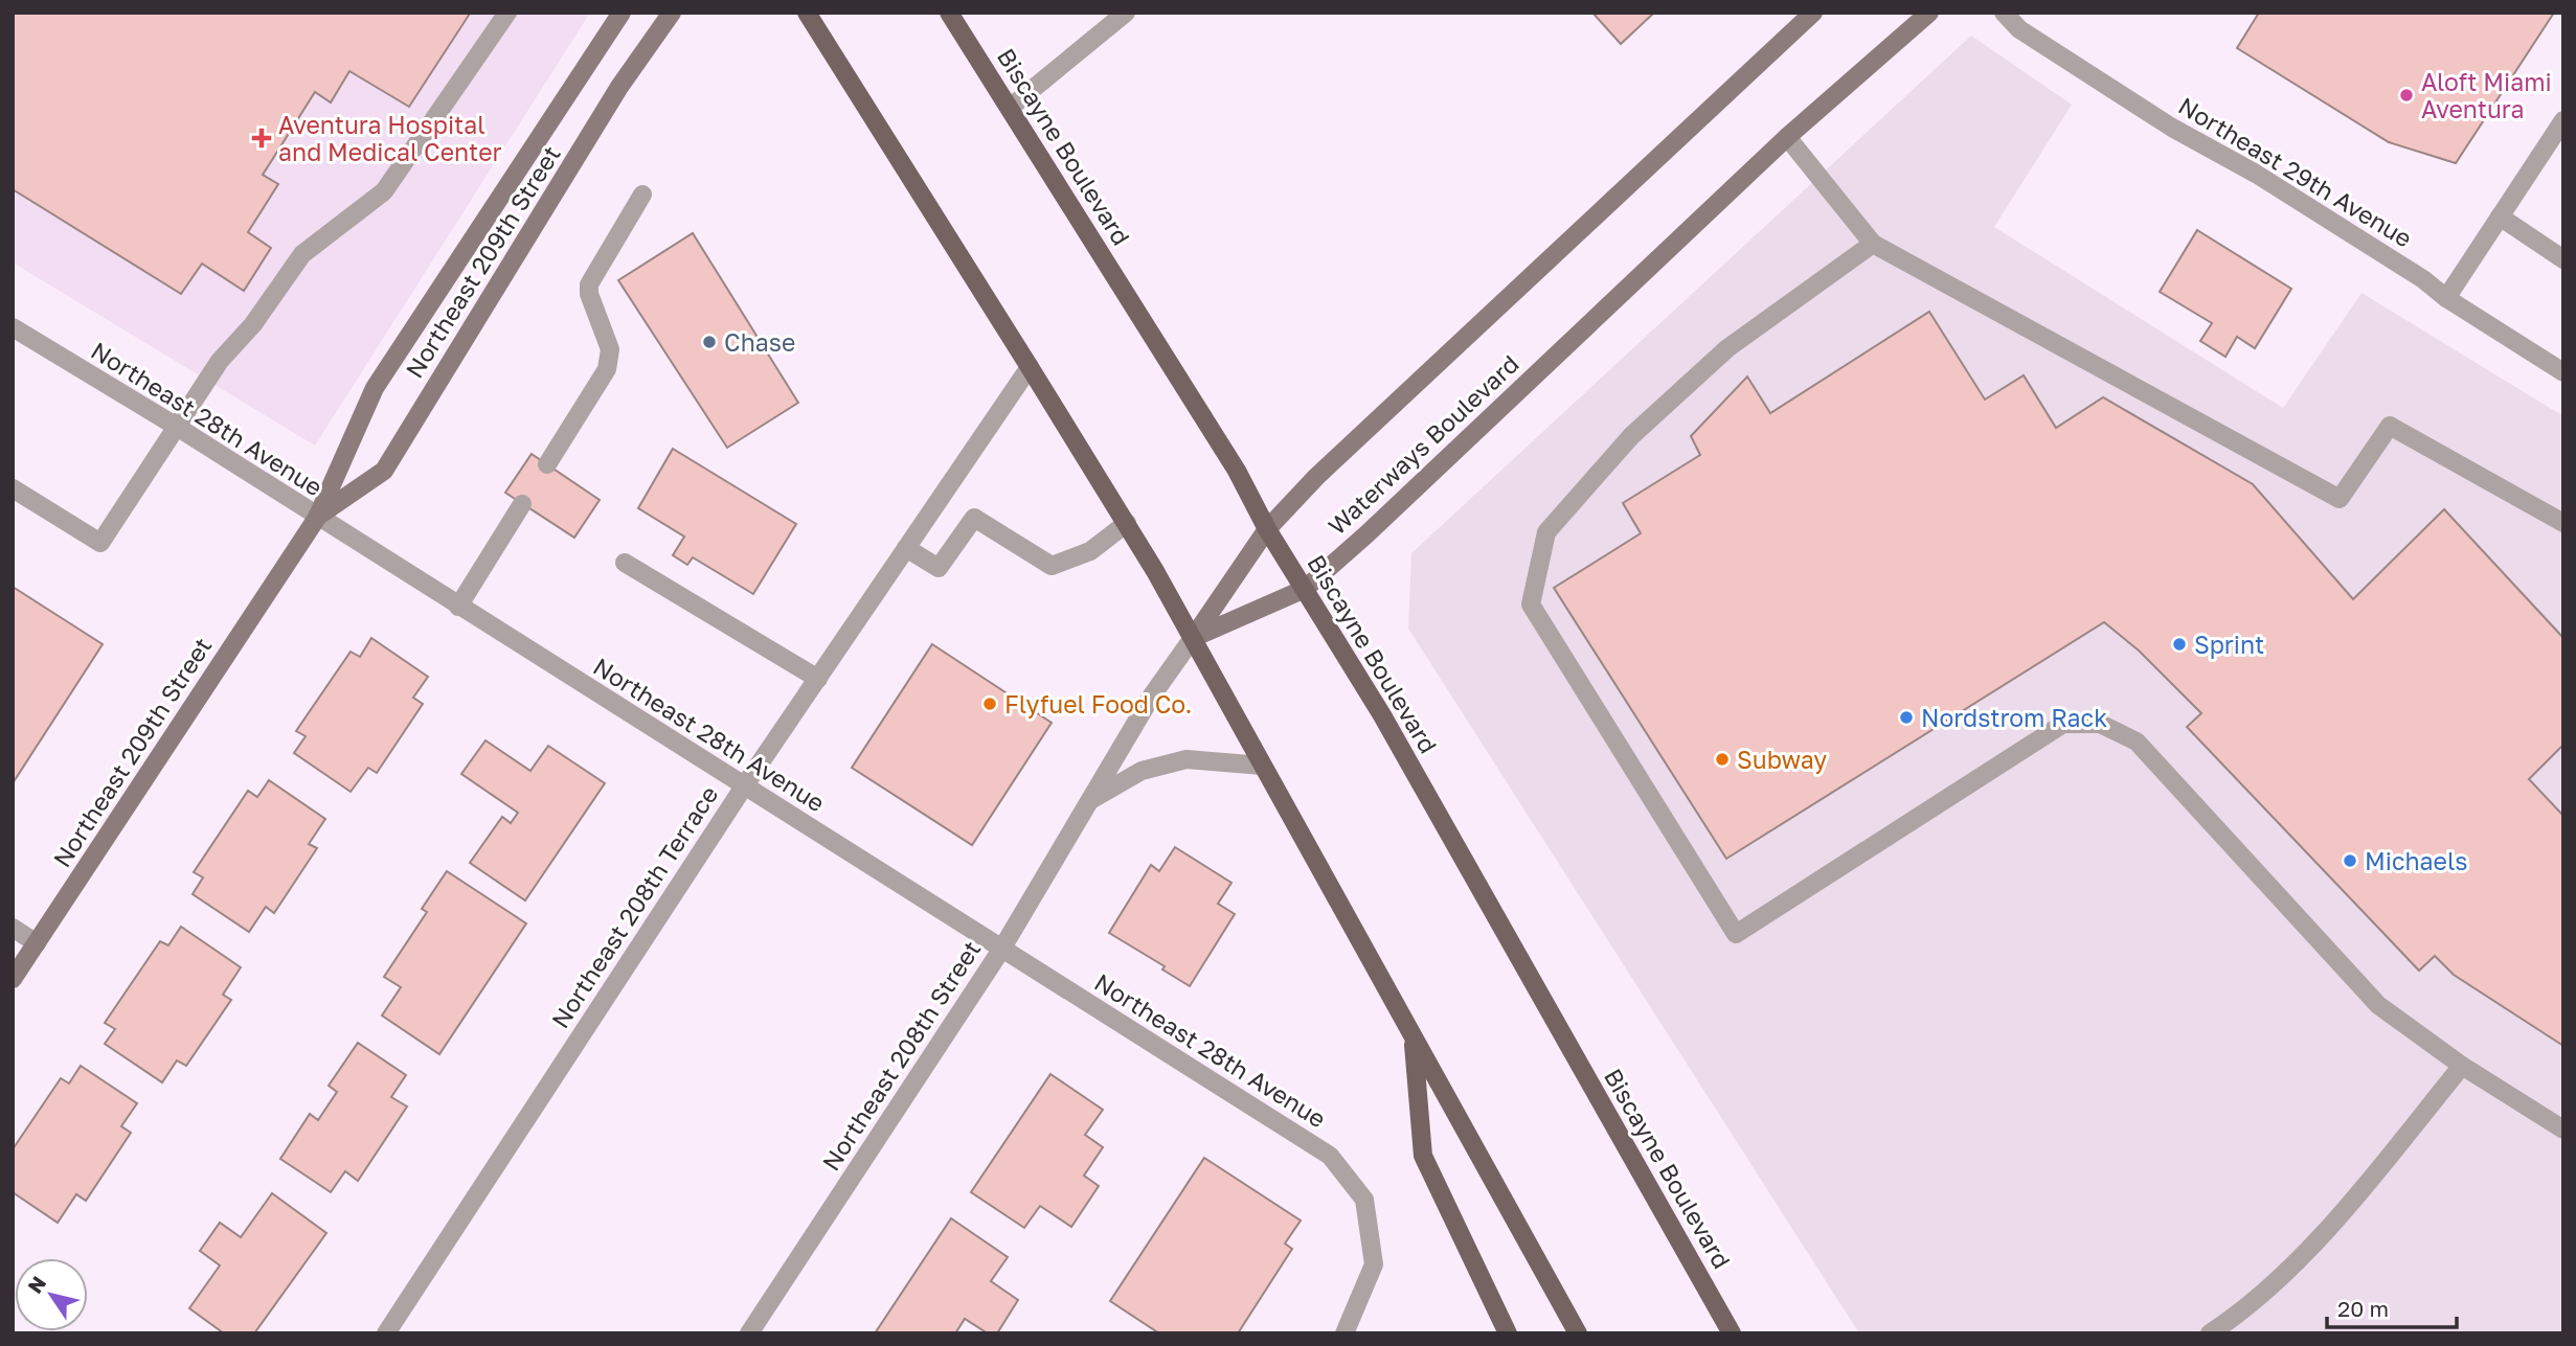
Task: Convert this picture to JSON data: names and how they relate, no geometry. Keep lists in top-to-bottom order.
{
  "streets": {
    "main road": ["Biscayne Boulevard"],
    "street": [
      "Northeast 29th Avenue",
      "Northeast 209th Street",
      "Northeast 28th Avenue",
      "Waterways Boulevard",
      "Northeast 208th Terrace",
      "Northeast 208th Street"
    ]
  },
  "crossings": [
    ["Biscayne Boulevard", "Waterways Boulevard"],
    ["Northeast 209th Street", "Northeast 28th Avenue"],
    ["Northeast 28th Avenue", "Northeast 208th Terrace"],
    ["Northeast 28th Avenue", "Northeast 208th Street"],
    ["Waterways Boulevard", "Northeast 208th Street"]
  ],
  "places": {
    "other": [
      "Aloft Miami Aventura",
      "Chase",
      "Sprint",
      "Flyfuel Food Co.",
      "Nordstrom Rack",
      "Subway",
      "Michaels"
    ],
    "health": ["Aventura Hospital and Medical Center"]
  },
  "scale_bar": "20 m",
  "north": "top left"
}
